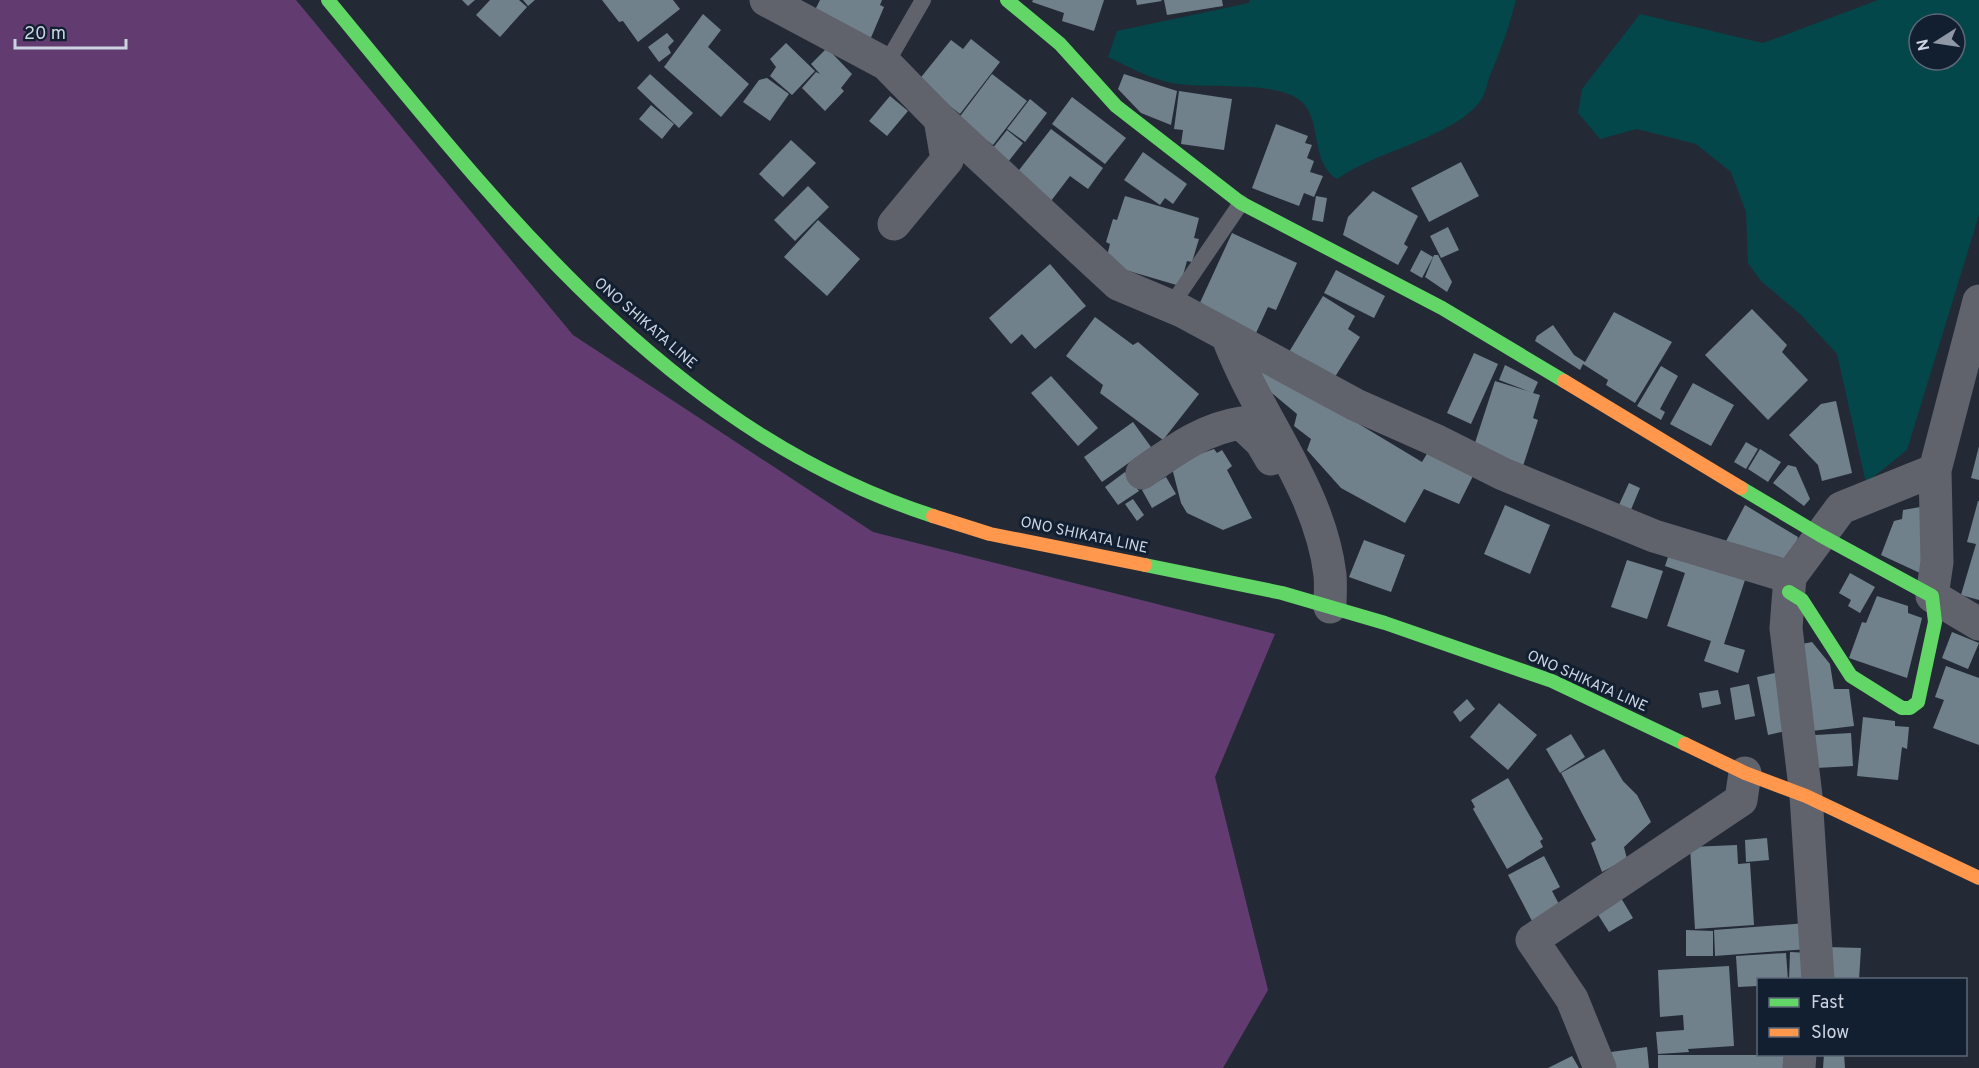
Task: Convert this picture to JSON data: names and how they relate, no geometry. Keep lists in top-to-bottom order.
{
  "streets": {
    "main road": ["ONO SHIKATA LINE"]
  },
  "legend": ["Fast", "Slow"],
  "scale_bar": "20 m",
  "north": "left"
}
